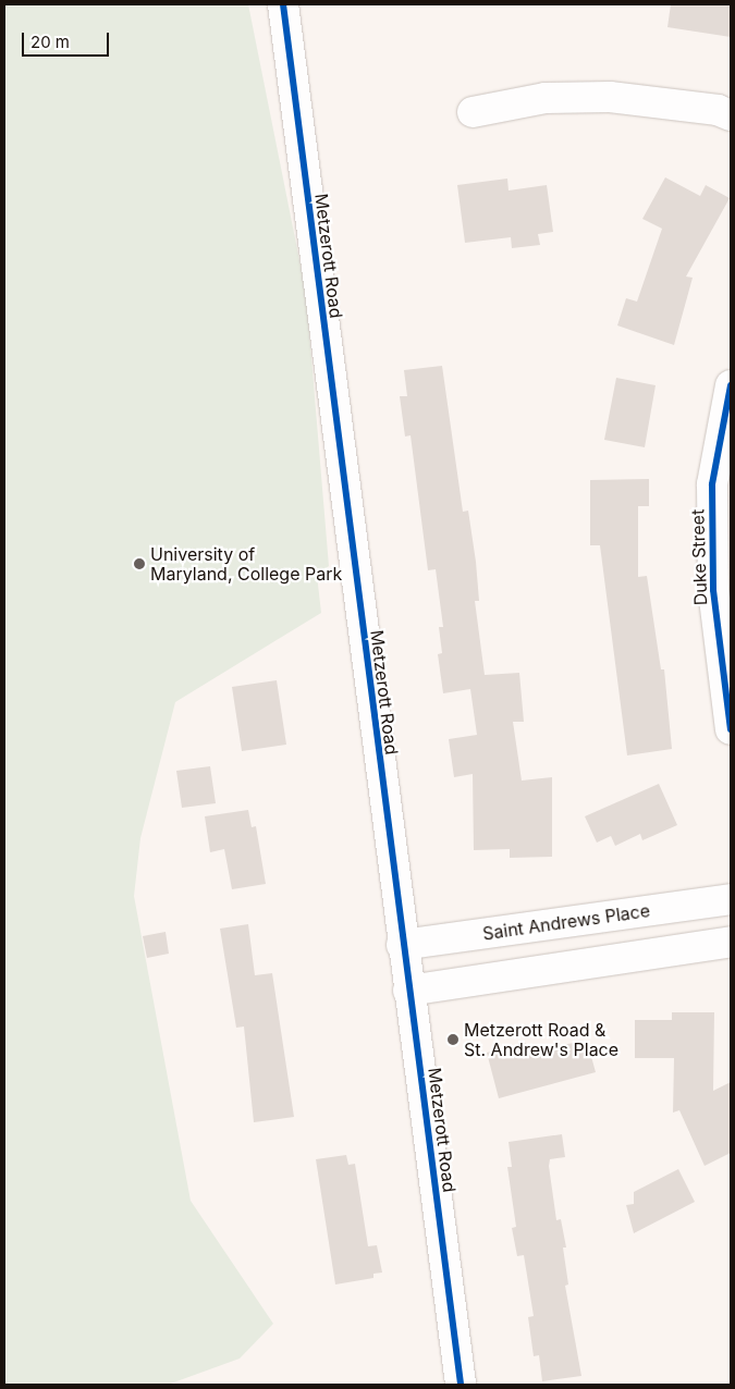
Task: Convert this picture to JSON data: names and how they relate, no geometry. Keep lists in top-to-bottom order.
{
  "streets": {
    "street": ["Metzerott Road", "Duke Street", "Saint Andrews Place"]
  },
  "crossings": [
    ["Metzerott Road", "Saint Andrews Place"]
  ],
  "places": ["University of Maryland, College Park", "Metzerott Road & St. Andrew's Place"],
  "scale_bar": "20 m"
}
